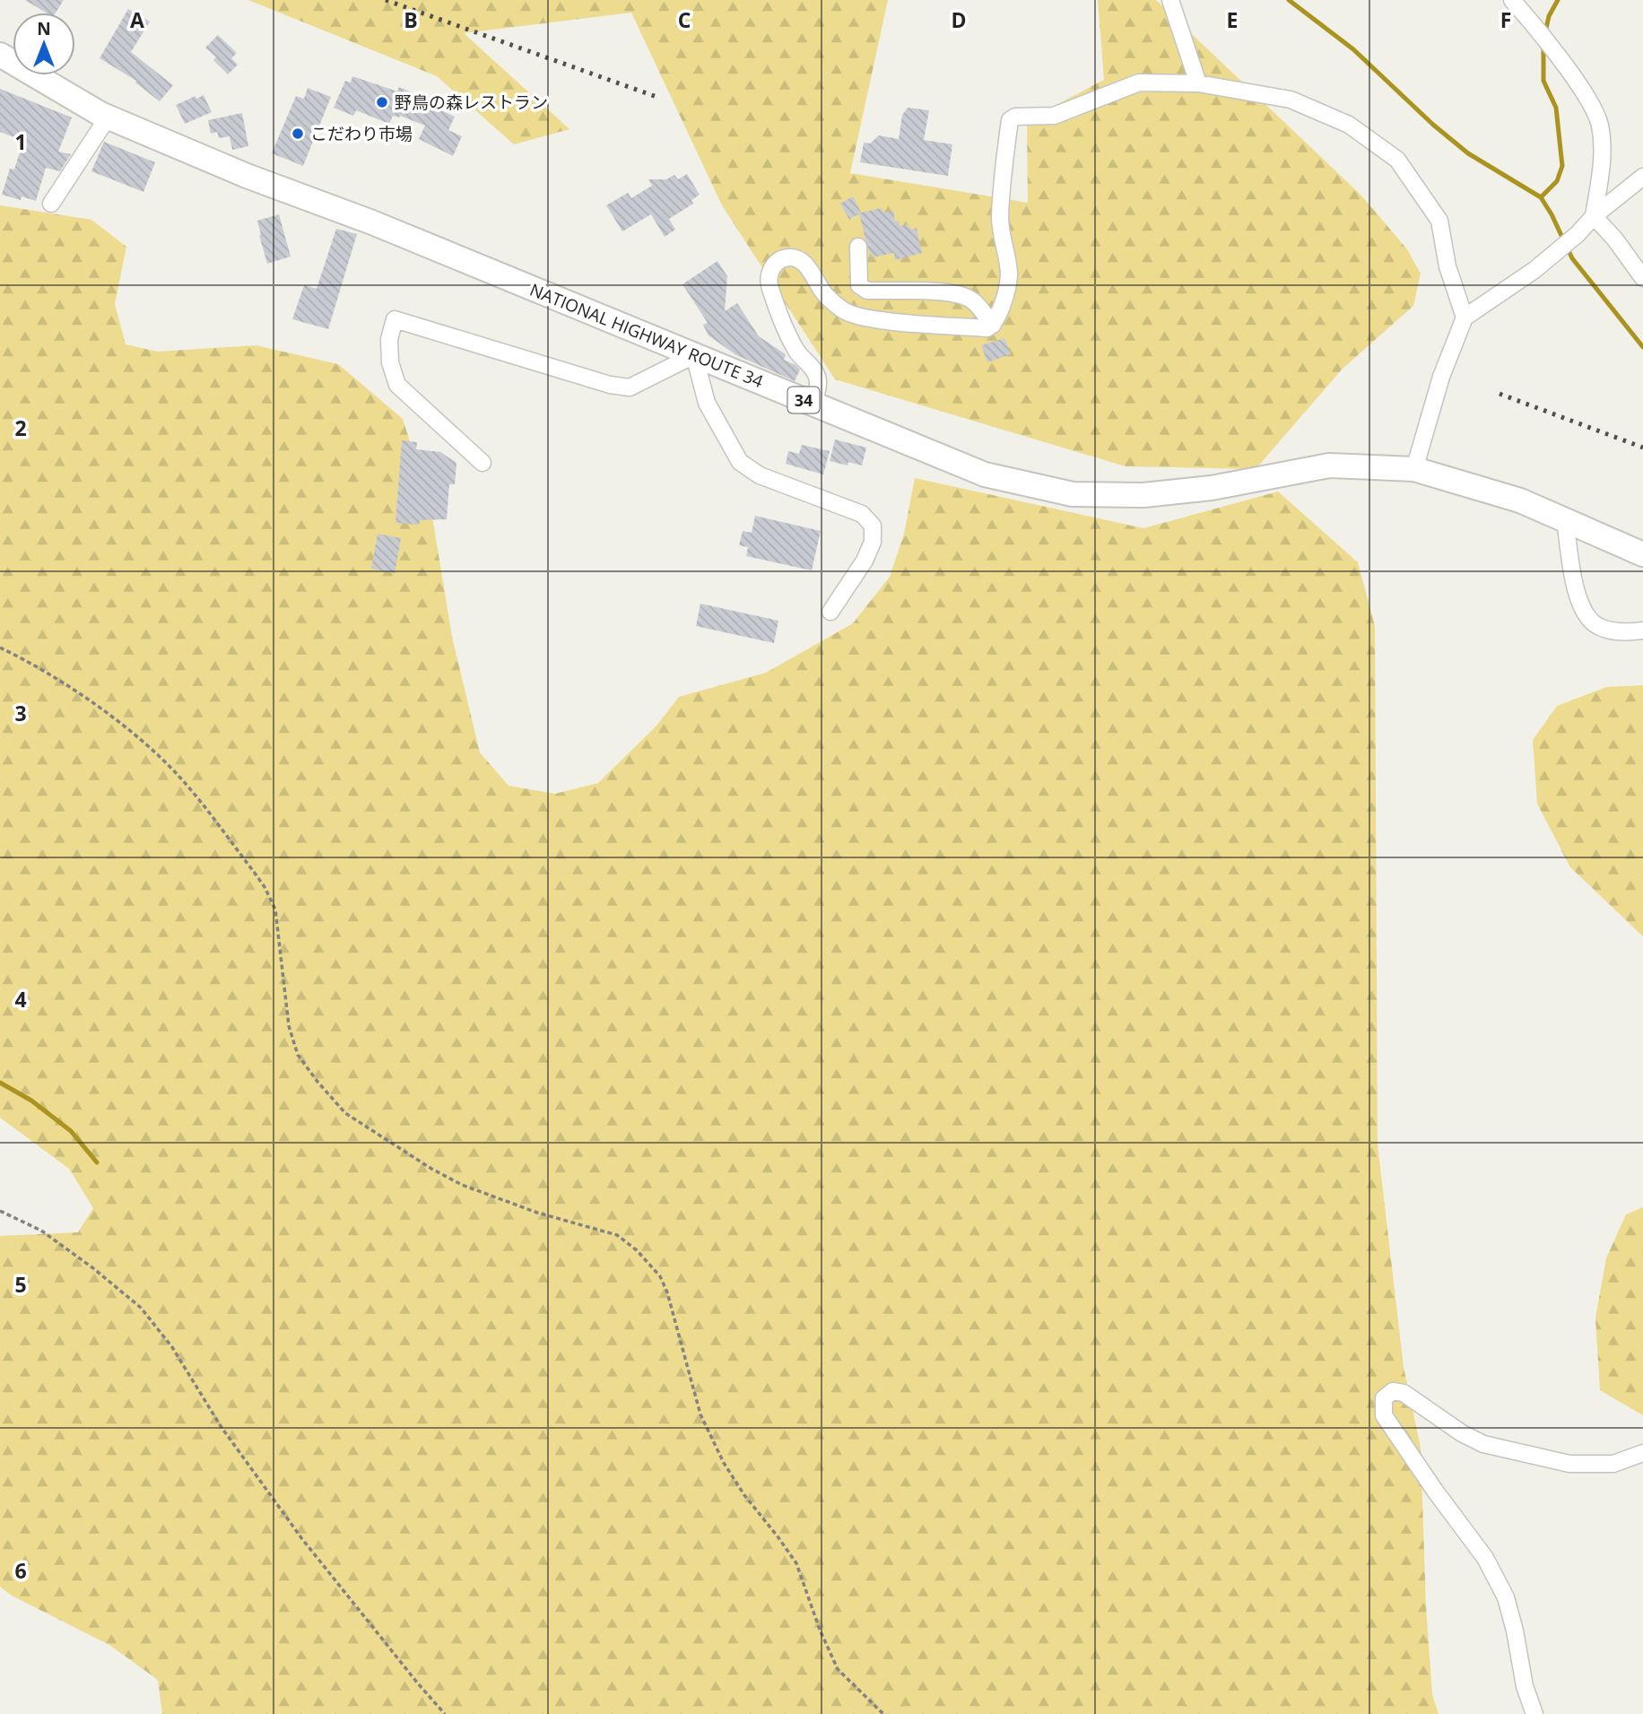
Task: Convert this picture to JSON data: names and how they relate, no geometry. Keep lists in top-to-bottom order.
{
  "streets": {
    "highway": ["NATIONAL HIGHWAY ROUTE 34", "34"]
  },
  "places": ["野鳥の森レストラン", "こだわり市場"],
  "north": "top",
  "grid": {
    "columns": [
      "A",
      "B",
      "C",
      "D",
      "E",
      "F"
    ],
    "rows": [
      "1",
      "2",
      "3",
      "4",
      "5",
      "6"
    ]
  }
}
